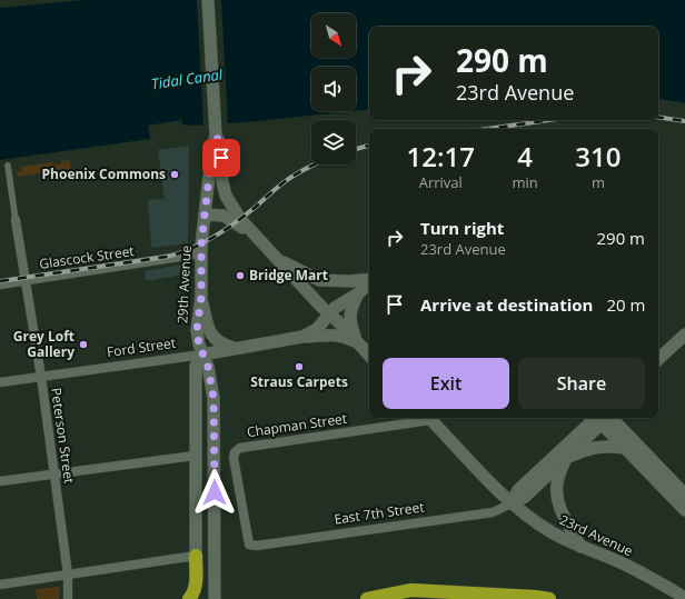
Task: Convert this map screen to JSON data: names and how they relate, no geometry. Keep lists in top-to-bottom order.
{
  "streets": {
    "main road": [
      "29th Avenue",
      "Ford Street",
      "East 7th Street",
      "23rd Avenue"
    ],
    "street": ["Glascock Street", "Chapman Street", "Peterson Street"]
  },
  "crossings": [
    ["Glascock Street", "29th Avenue"],
    ["Glascock Street", "Peterson Street"],
    ["29th Avenue", "Ford Street"],
    ["Ford Street", "Peterson Street"],
    ["Chapman Street", "East 7th Street"],
    ["East 7th Street", "23rd Avenue"]
  ],
  "water": ["Tidal Canal"],
  "places": [
    "Phoenix Commons",
    "Bridge Mart",
    "Grey Loft Gallery",
    "Straus Carpets"
  ],
  "north": "bottom right",
  "page": {
    "turn": ["290 m", "23rd Avenue"],
    "eta": [
      "12:17",
      "Arrival",
      "4",
      "min",
      "310",
      "m"
    ],
    "list": [
      {
        "name": "Turn right",
        "note": "23rd Avenue",
        "value": "290 m"
      },
      {
        "name": "Arrive at destination",
        "value": "20 m"
      }
    ],
    "buttons": ["Exit", "Share"]
  }
}
